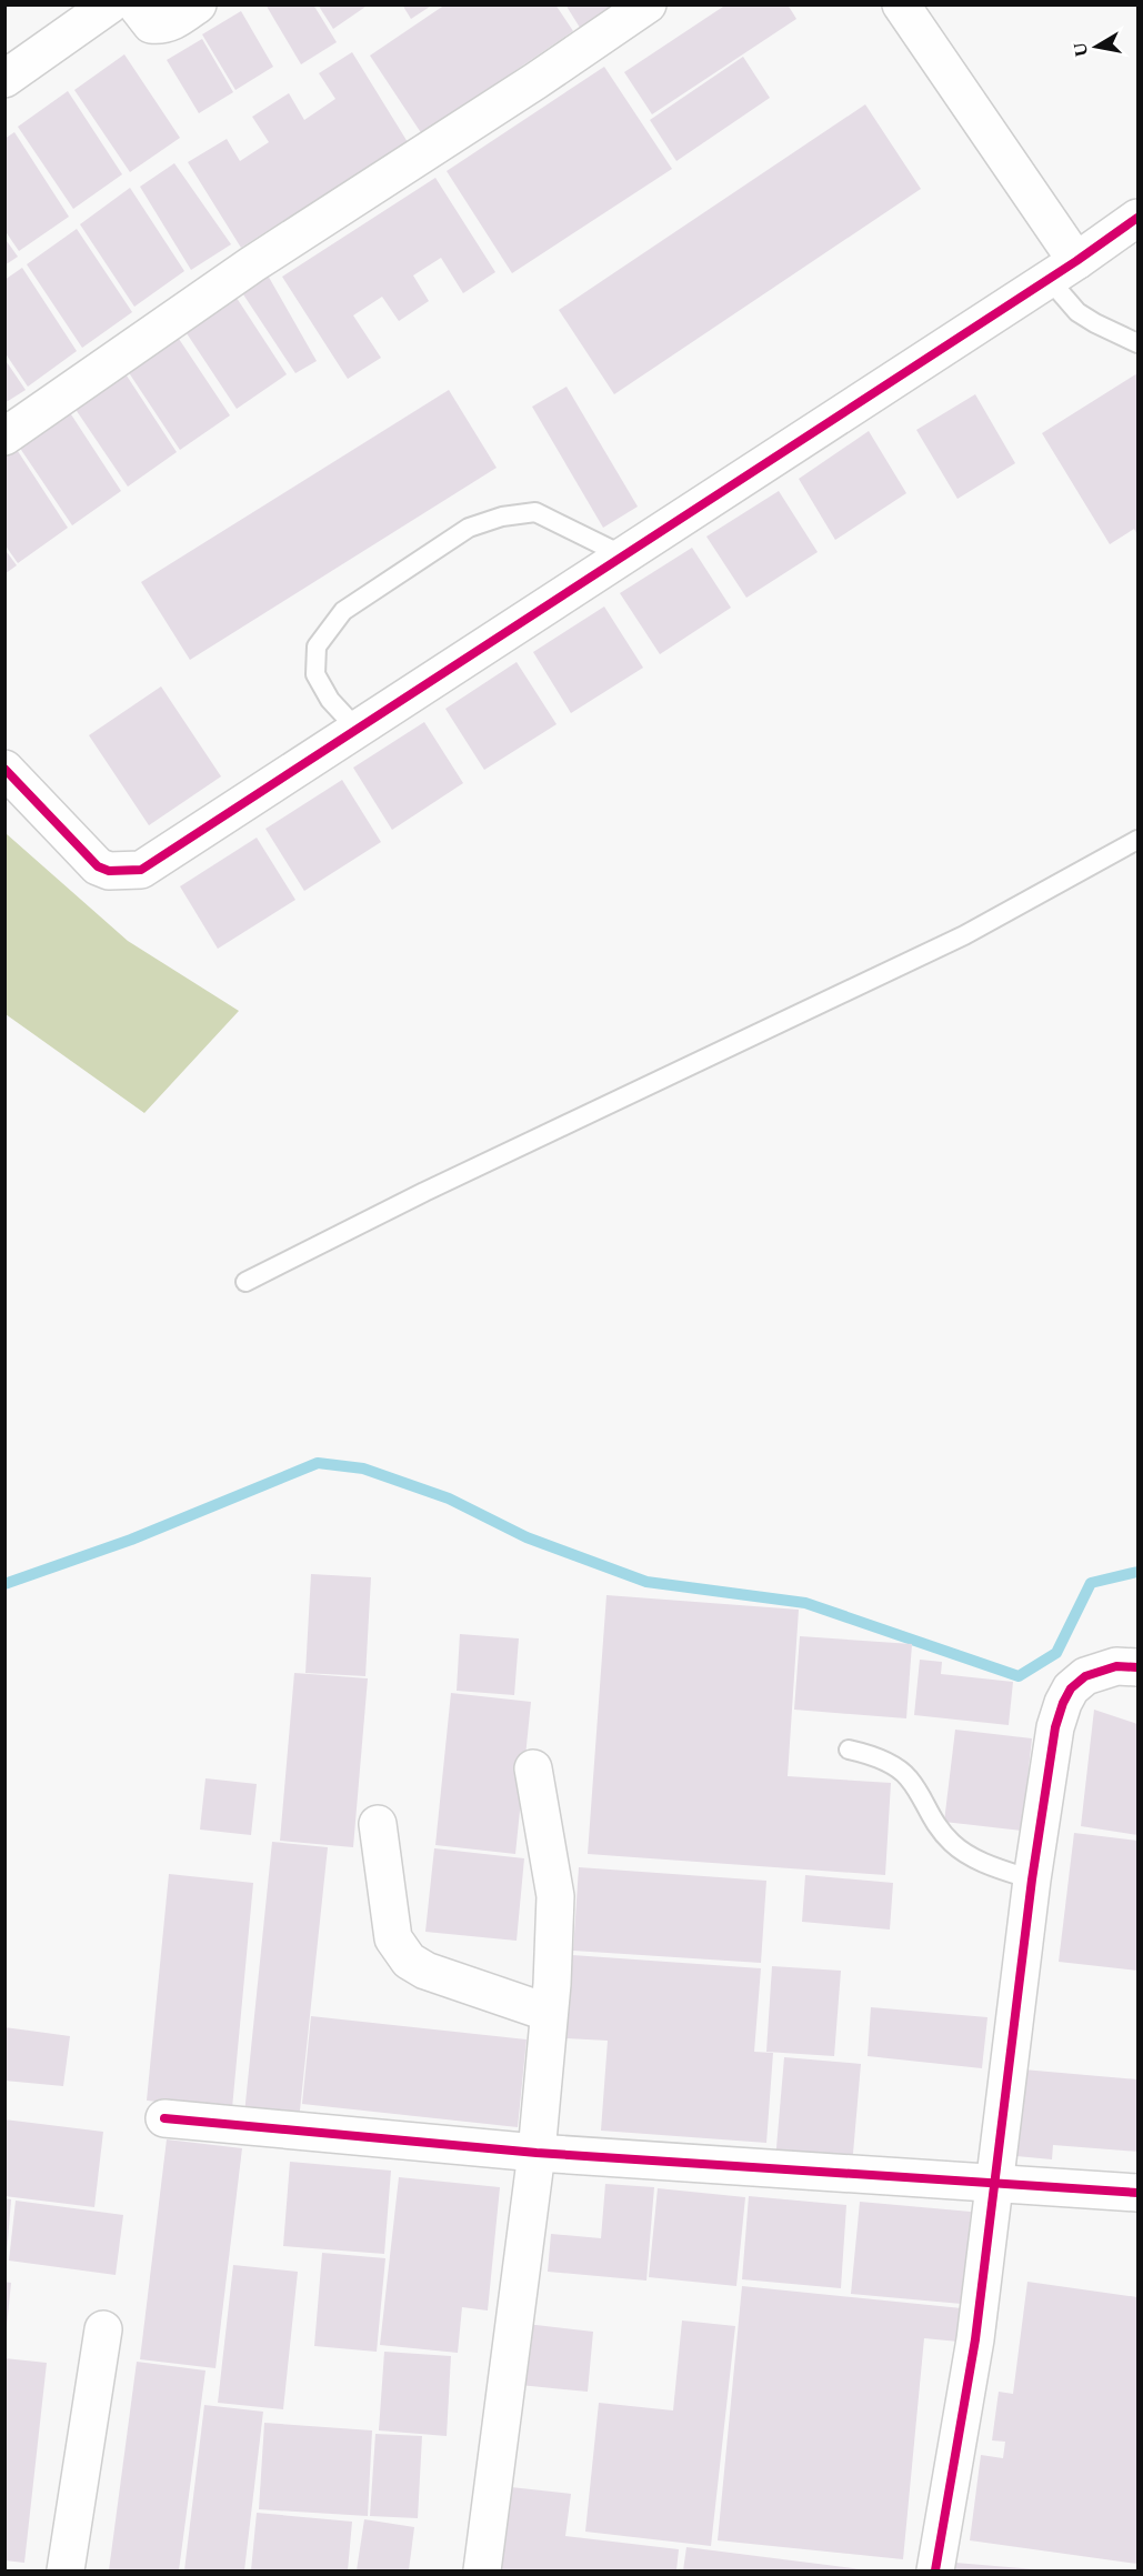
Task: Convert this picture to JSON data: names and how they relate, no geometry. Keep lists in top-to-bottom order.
{
  "north": "left"
}
